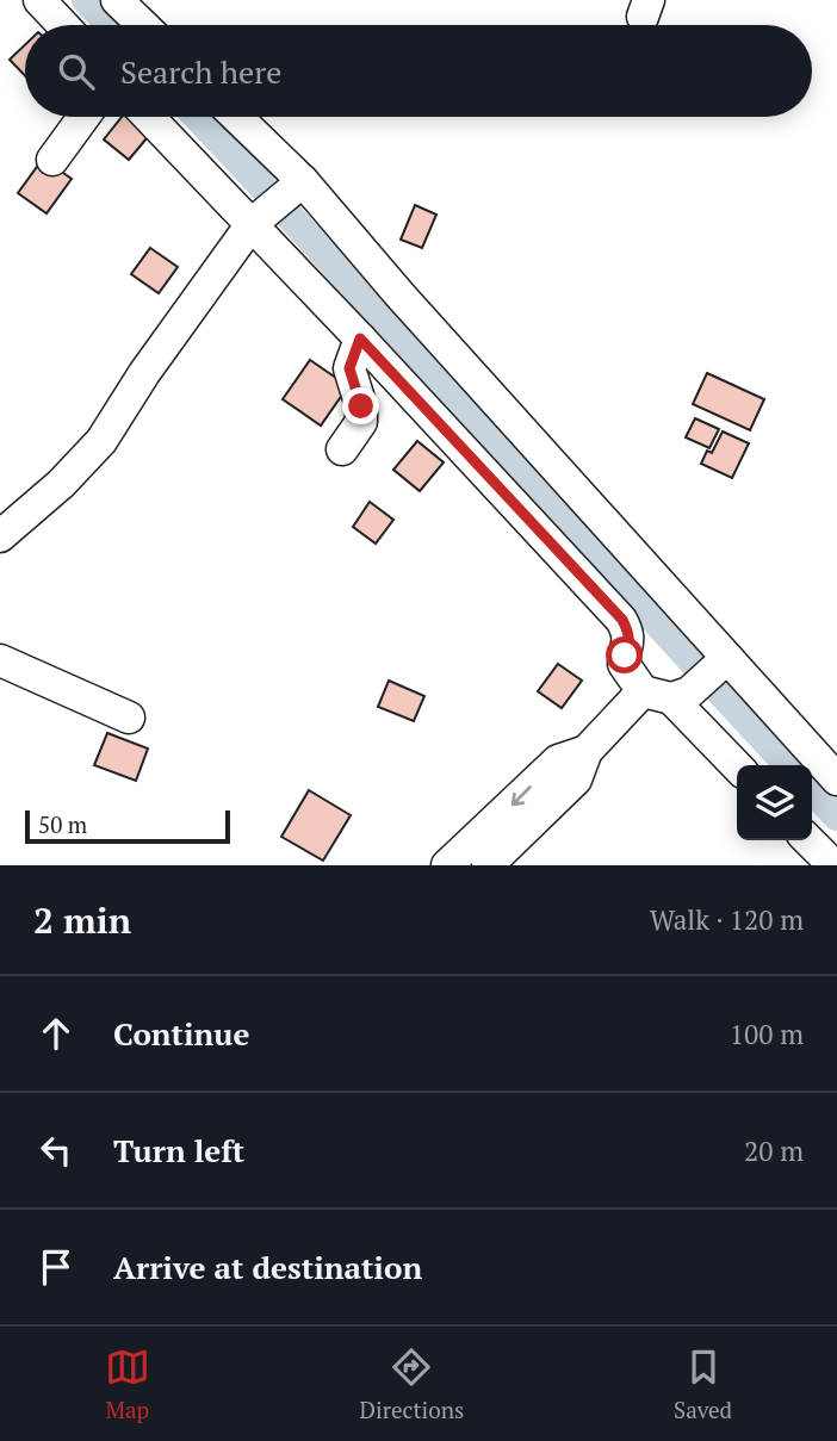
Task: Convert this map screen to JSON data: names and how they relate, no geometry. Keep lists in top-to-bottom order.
{
  "scale_bar": "50 m",
  "page": {
    "search": "Search here",
    "scale": "50 m",
    "heading": ["2 min", "Walk · 120 m"],
    "list": [
      ["Continue", "100 m"],
      ["Turn left", "20 m"],
      "Arrive at destination"
    ],
    "nav": ["Map", "Directions", "Saved"]
  }
}
